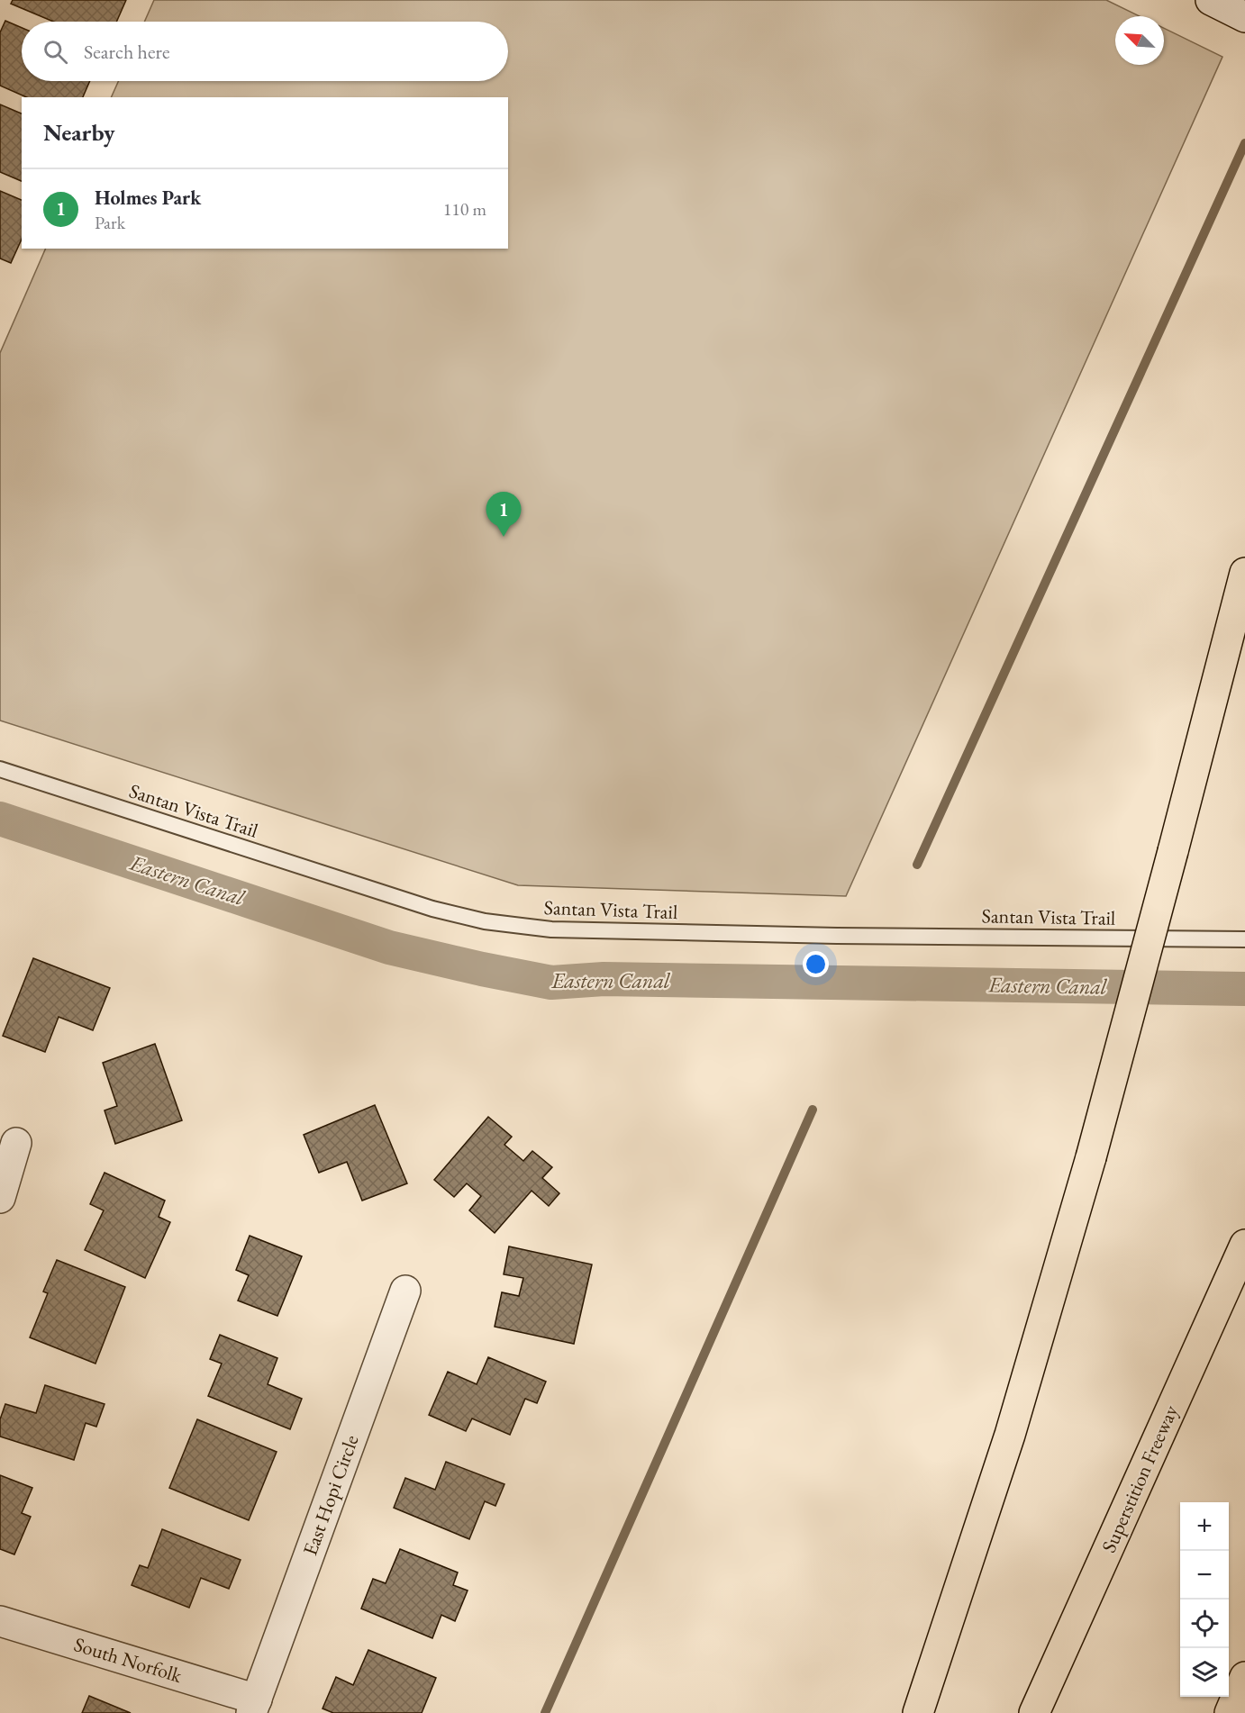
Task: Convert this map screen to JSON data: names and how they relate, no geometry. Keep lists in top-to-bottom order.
{
  "streets": {
    "highway": ["Superstition Freeway"],
    "street": ["East Hopi Circle", "South Norfolk"],
    "lane": ["Santan Vista Trail"]
  },
  "crossings": [
    ["East Hopi Circle", "South Norfolk"]
  ],
  "water": ["Eastern Canal"],
  "north": "top left",
  "page": {
    "search": "Search here",
    "heading": "Nearby",
    "list": [
      {
        "mark": "1",
        "name": "Holmes Park",
        "note": "Park",
        "value": "110 m"
      }
    ],
    "pins": "1",
    "map_buttons": ["+", "−"]
  }
}
